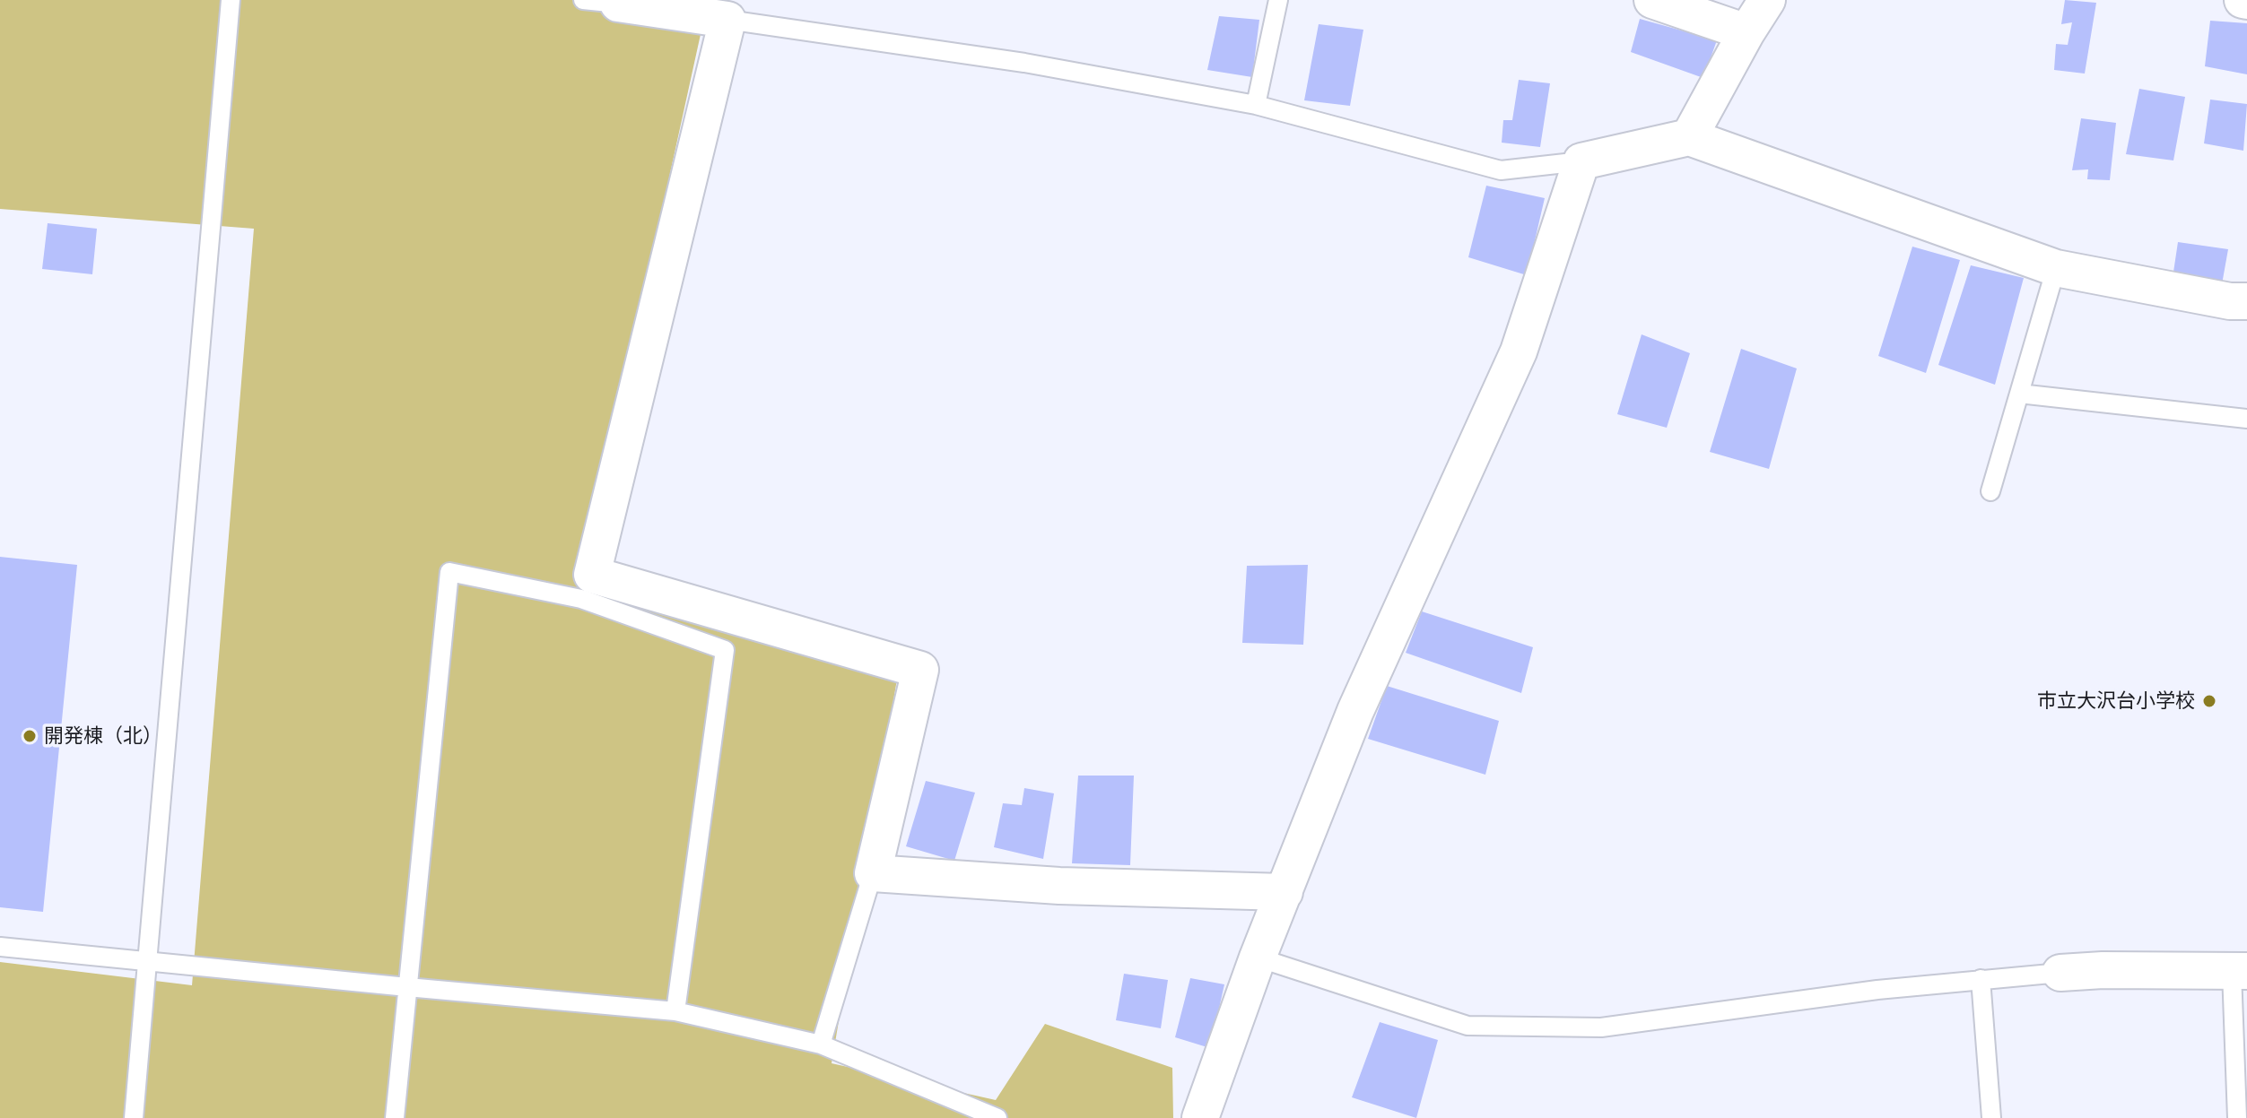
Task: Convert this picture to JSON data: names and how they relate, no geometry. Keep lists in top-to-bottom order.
{
  "places": ["市立大沢台小学校", "開発棟（北）"]
}
